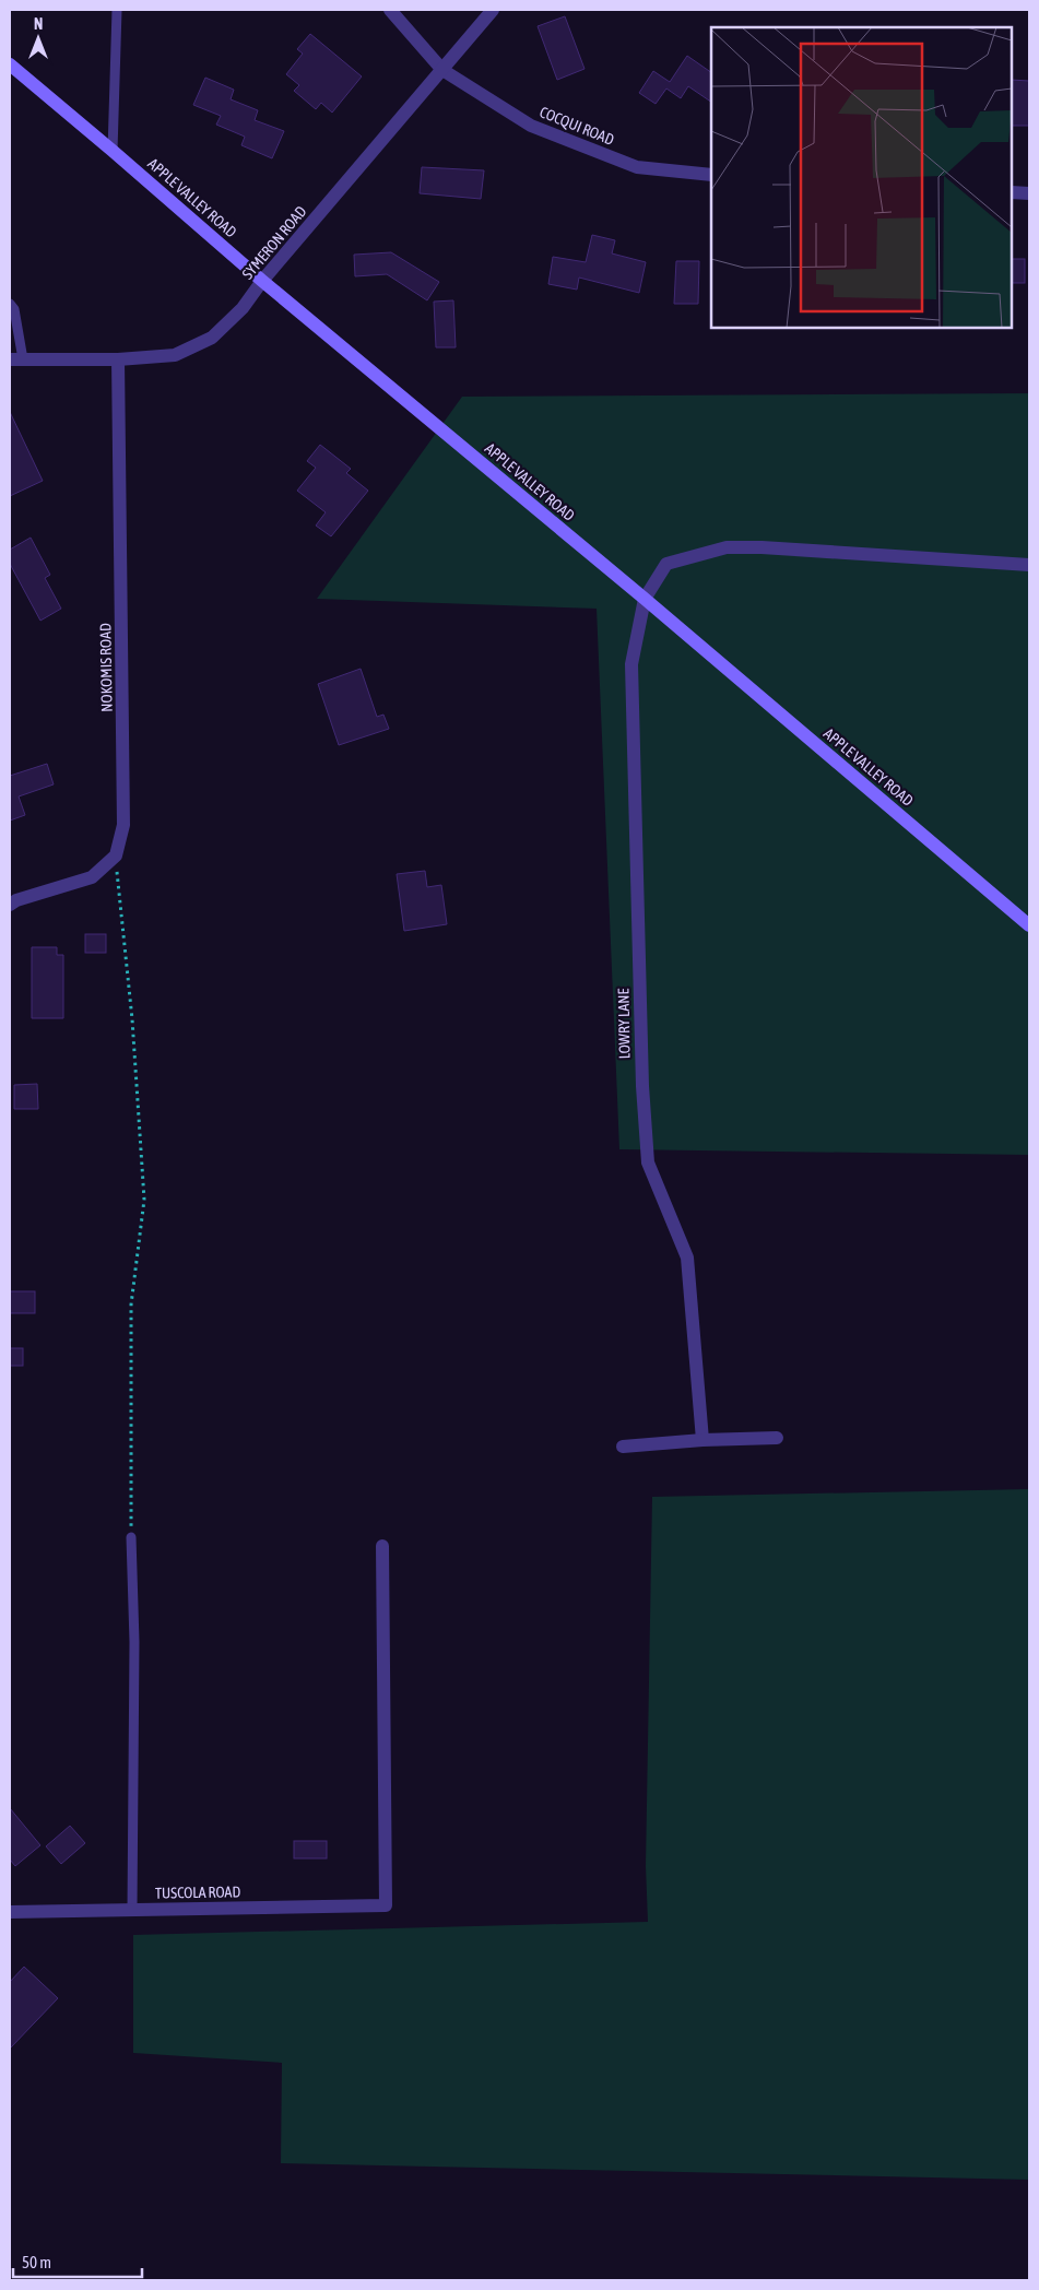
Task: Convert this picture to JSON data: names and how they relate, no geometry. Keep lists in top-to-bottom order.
{
  "streets": {
    "main road": ["APPLE VALLEY ROAD"],
    "street": [
      "COCQUI ROAD",
      "SYMERON ROAD",
      "NOKOMIS ROAD",
      "LOWRY LANE",
      "TUSCOLA ROAD"
    ]
  },
  "crossings": [
    ["COCQUI ROAD", "SYMERON ROAD"],
    ["APPLE VALLEY ROAD", "SYMERON ROAD"],
    ["APPLE VALLEY ROAD", "LOWRY LANE"],
    ["SYMERON ROAD", "NOKOMIS ROAD"]
  ],
  "scale_bar": "50 m",
  "north": "top"
}
